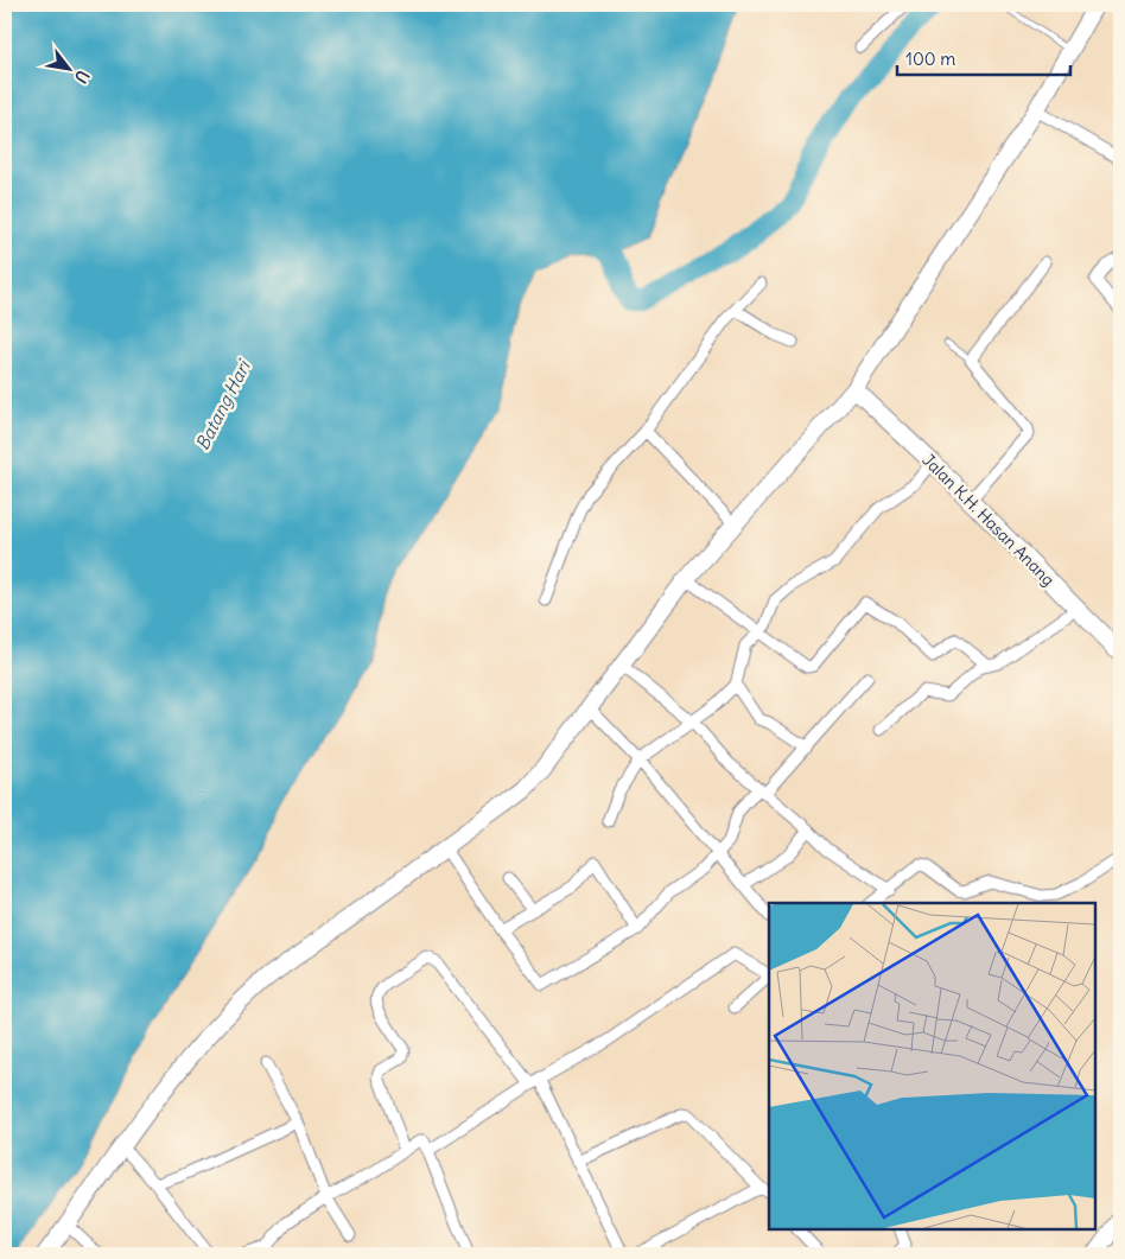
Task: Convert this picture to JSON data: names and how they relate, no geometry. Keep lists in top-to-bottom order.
{
  "streets": {
    "street": ["Jalan K.H. Hasan Anang"]
  },
  "water": ["Batang Hari"],
  "scale_bar": "100 m",
  "north": "bottom right"
}
